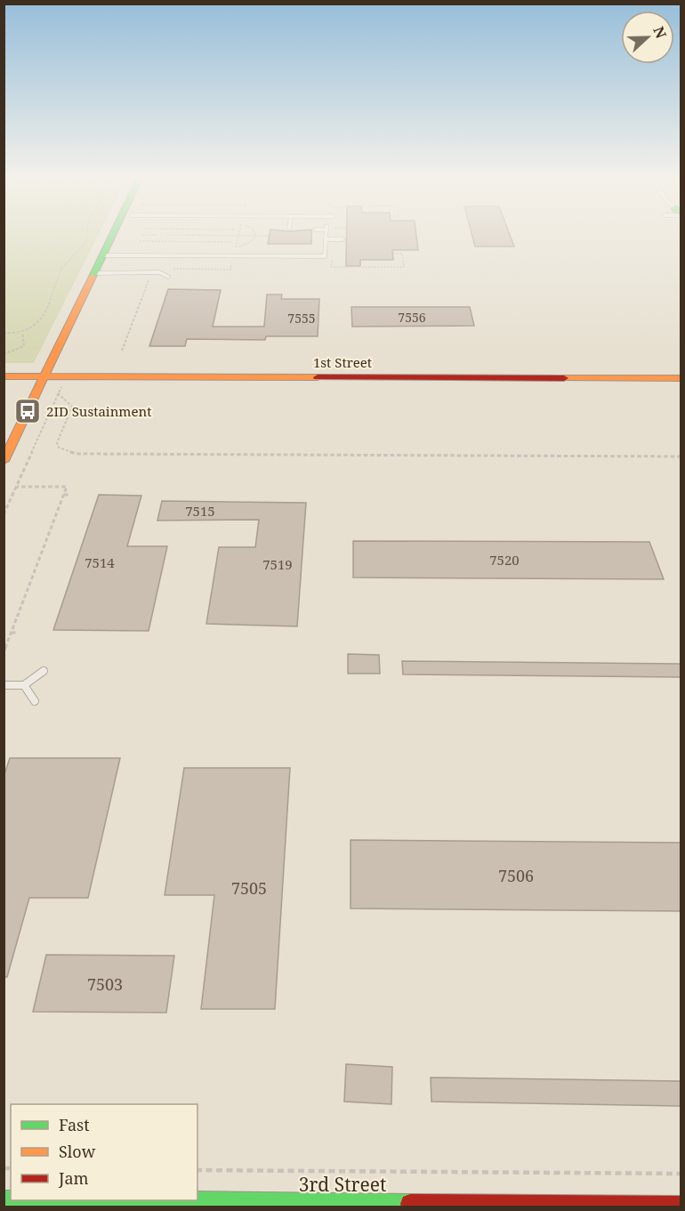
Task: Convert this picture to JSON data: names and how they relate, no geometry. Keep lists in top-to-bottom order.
{
  "streets": {
    "main road": ["1st Street", "3rd Street"]
  },
  "places": {
    "bus stop": ["2ID Sustainment"]
  },
  "house_numbers": [
    "7556",
    "7555",
    "7515",
    "7520",
    "7514",
    "7519",
    "7506",
    "7505",
    "7503"
  ],
  "legend": ["Fast", "Slow", "Jam"],
  "north": "right"
}
